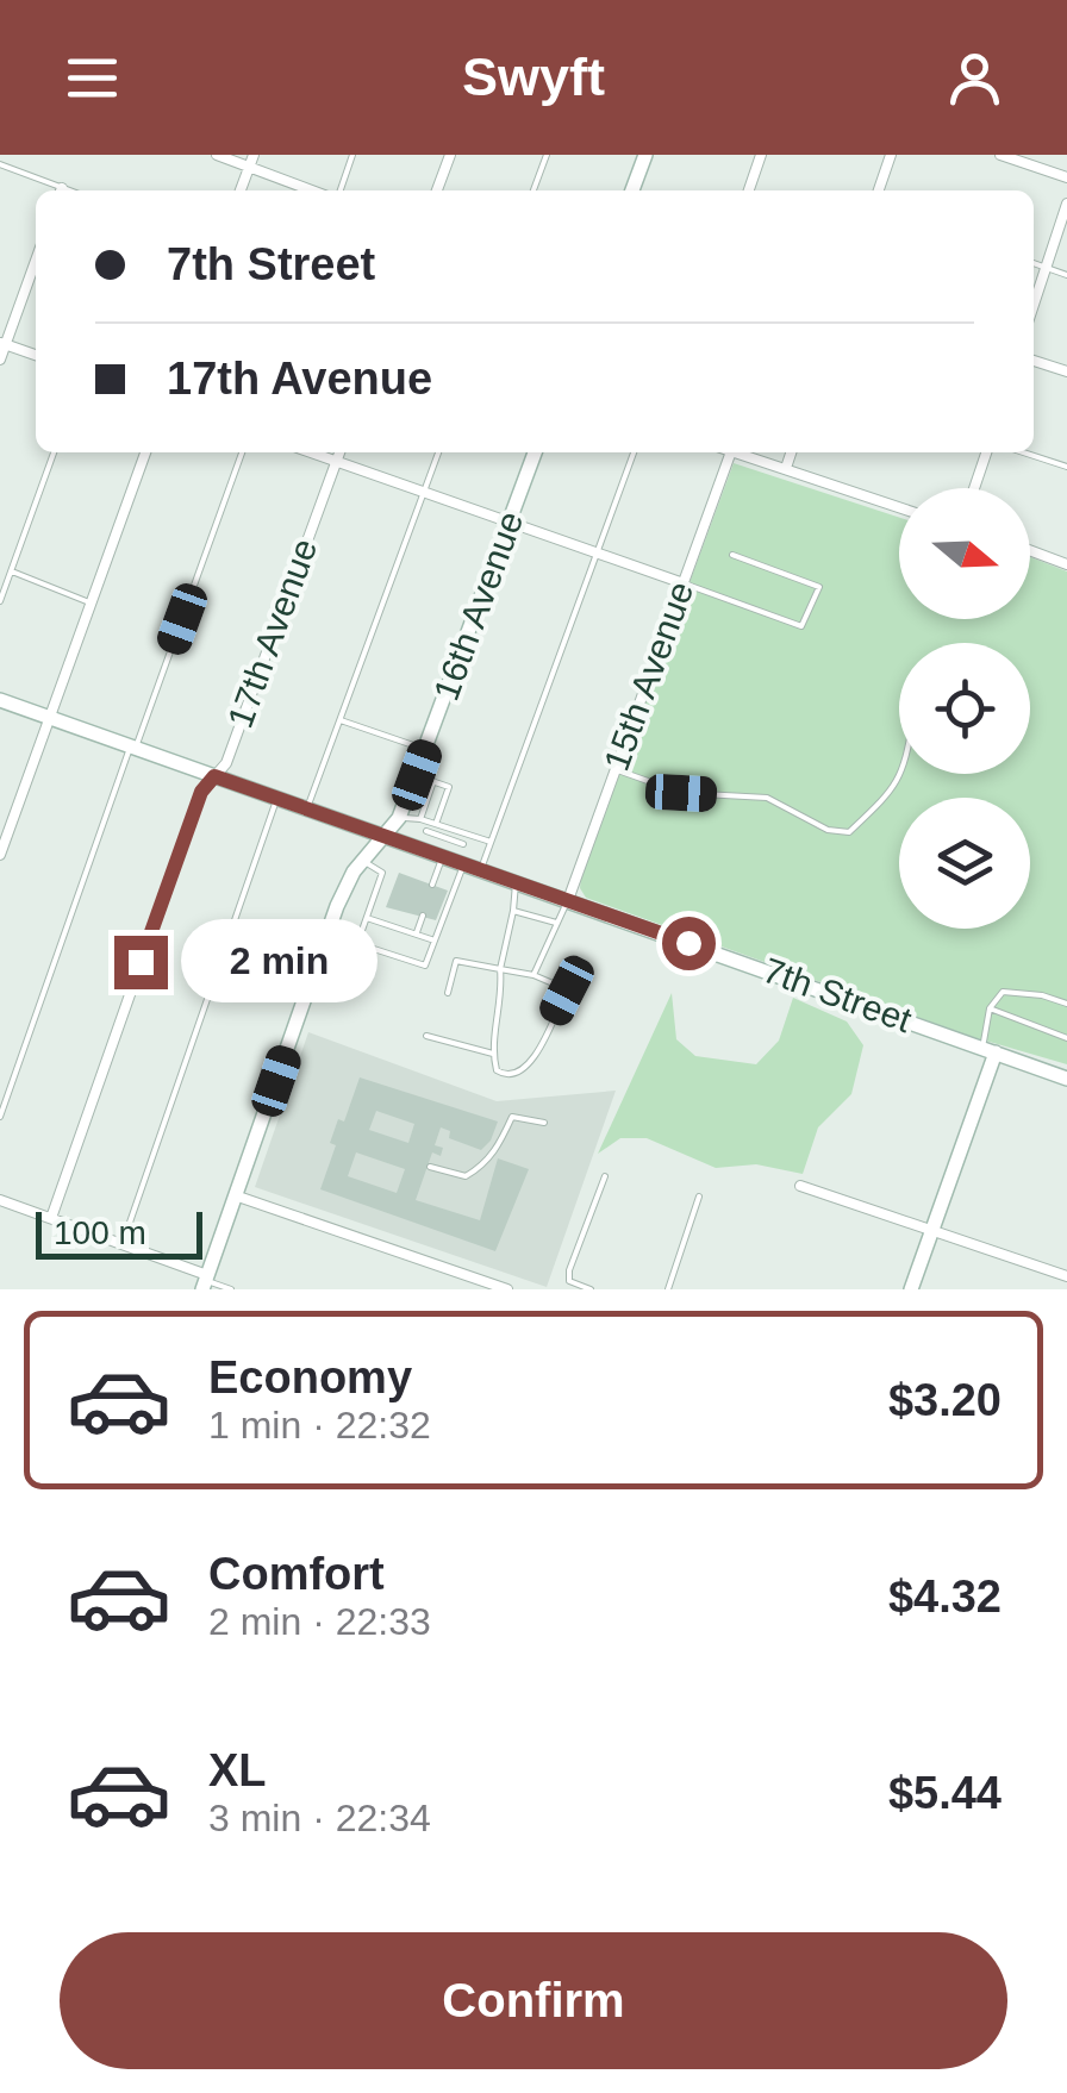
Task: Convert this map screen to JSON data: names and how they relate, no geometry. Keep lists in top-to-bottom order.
{
  "streets": {
    "street": [
      "16th Avenue",
      "17th Avenue",
      "15th Avenue",
      "7th Street"
    ]
  },
  "crossings": [
    ["16th Avenue", "7th Street"],
    ["17th Avenue", "7th Street"],
    ["15th Avenue", "7th Street"]
  ],
  "scale_bar": "100 m",
  "north": "right",
  "page": {
    "header": "Swyft",
    "banner": ["7th Street", "17th Avenue"],
    "bubble": "2 min",
    "scale": "100 m",
    "list": [
      {
        "name": "Economy",
        "note": "1 min · 22:32",
        "value": "$3.20"
      },
      {
        "name": "Comfort",
        "note": "2 min · 22:33",
        "value": "$4.32"
      },
      {
        "name": "XL",
        "note": "3 min · 22:34",
        "value": "$5.44"
      }
    ],
    "buttons": "Confirm"
  }
}
